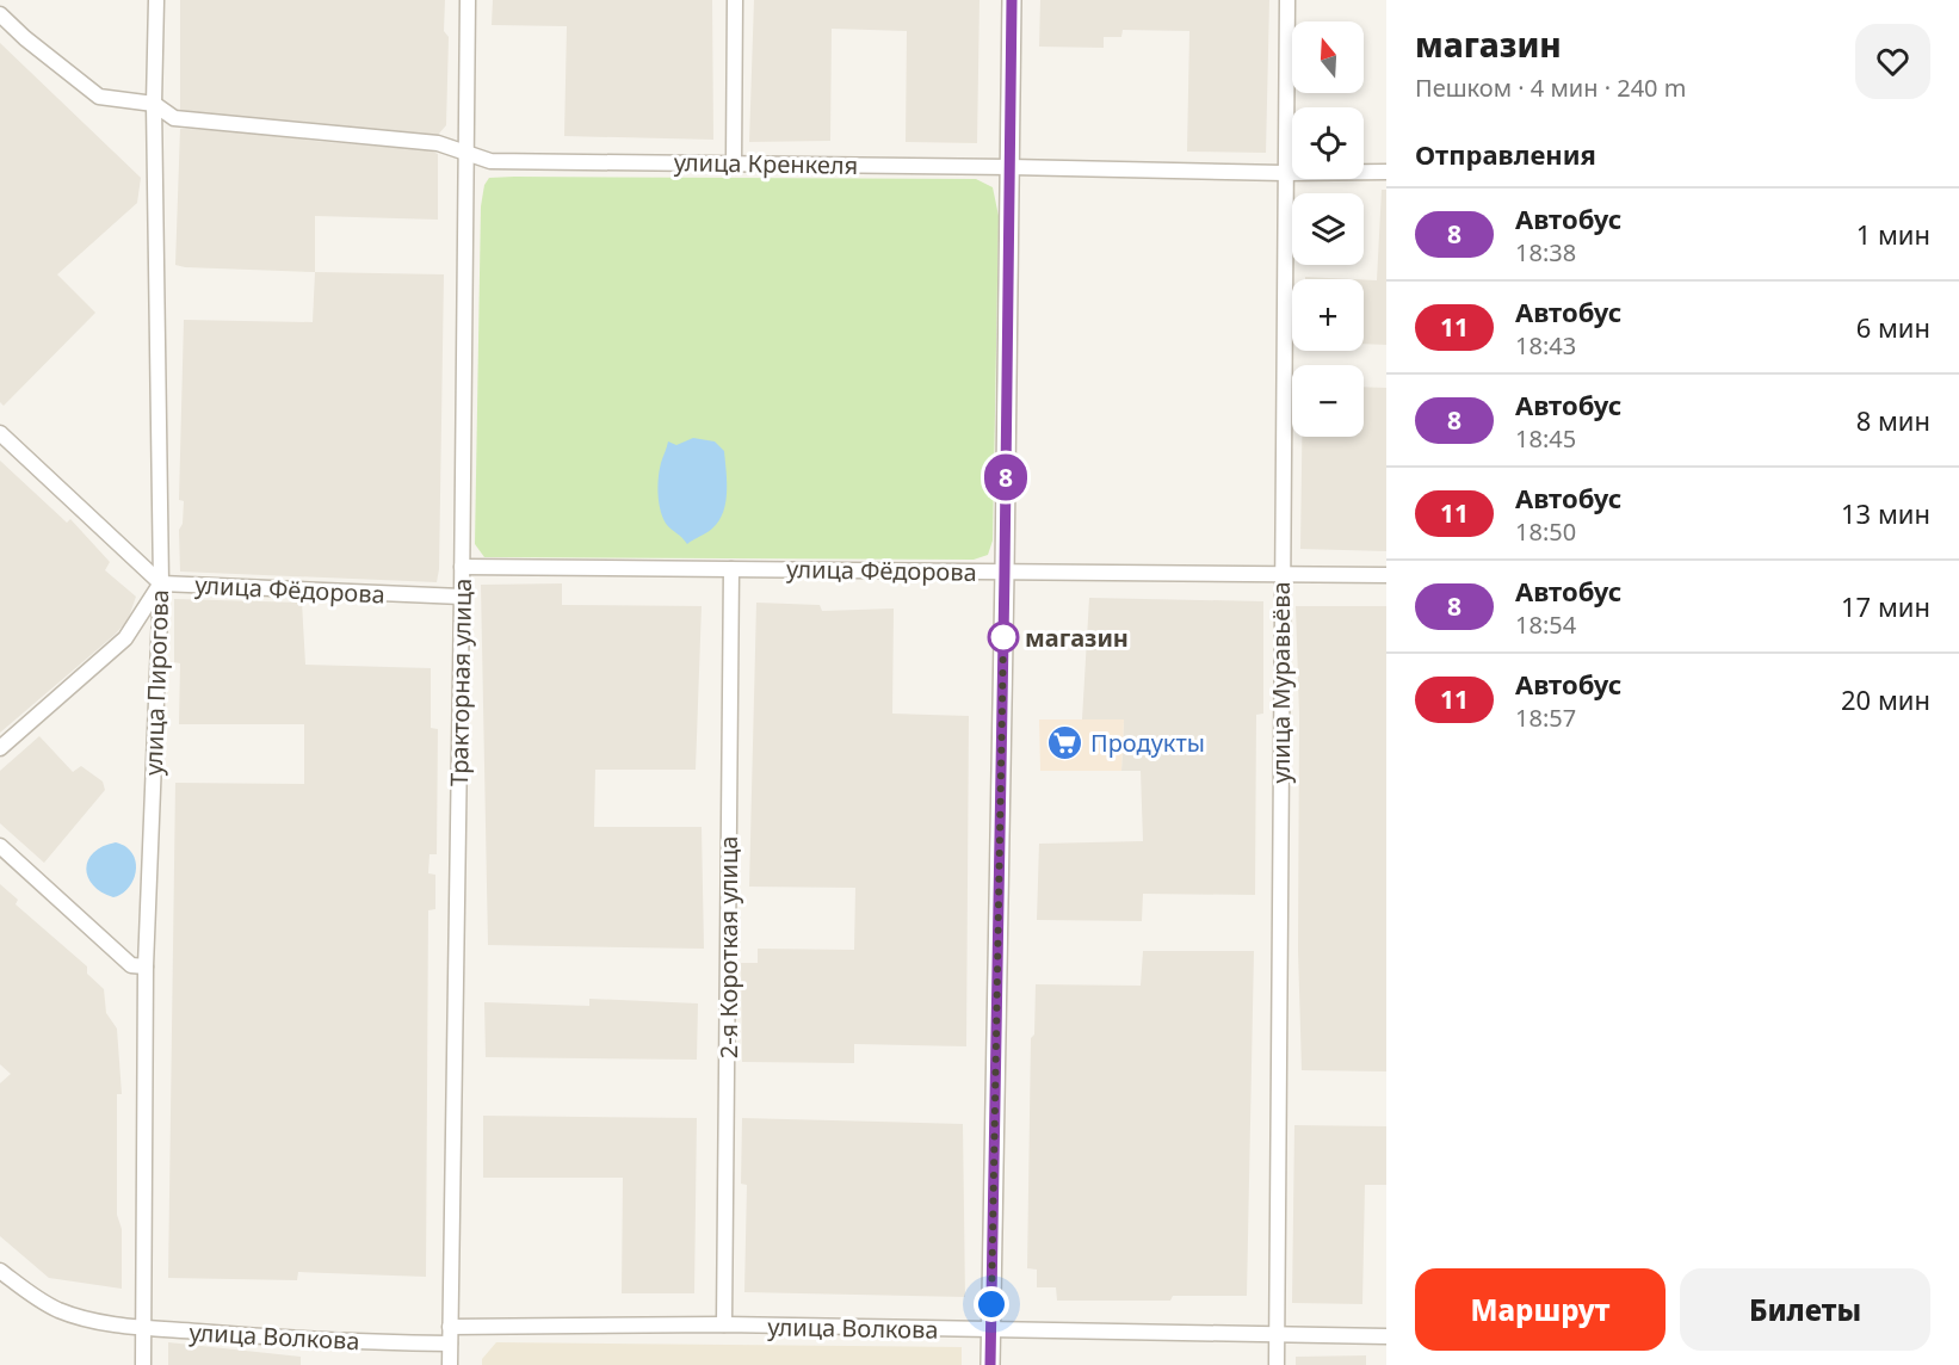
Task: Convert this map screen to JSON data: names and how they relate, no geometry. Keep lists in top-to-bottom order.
{
  "streets": {
    "street": [
      "улица Кренкеля",
      "улица Фёдорова",
      "улица Пирогова",
      "Тракторная улица",
      "улица Муравьёва",
      "2-я Короткая улица",
      "улица Волкова"
    ]
  },
  "crossings": [
    ["улица Кренкеля", "улица Пирогова"],
    ["улица Кренкеля", "Тракторная улица"],
    ["улица Кренкеля", "улица Муравьёва"],
    ["улица Фёдорова", "улица Пирогова"],
    ["улица Фёдорова", "Тракторная улица"],
    ["улица Фёдорова", "улица Муравьёва"],
    ["улица Фёдорова", "2-я Короткая улица"],
    ["улица Пирогова", "улица Волкова"],
    ["Тракторная улица", "улица Волкова"],
    ["улица Муравьёва", "улица Волкова"],
    ["2-я Короткая улица", "улица Волкова"]
  ],
  "places": {
    "other": ["магазин"],
    "supermarket": ["Продукты"]
  },
  "lines": ["bus line 8"],
  "north": "top",
  "page": {
    "on_map": "8",
    "heading": [
      ["магазин", "Пешком · 4 мин · 240 m"],
      "Отправления"
    ],
    "map_buttons": ["+", "−"],
    "list": [
      {
        "mark": "8",
        "name": "Автобус",
        "note": "18:38",
        "value": "1 мин"
      },
      {
        "mark": "11",
        "name": "Автобус",
        "note": "18:43",
        "value": "6 мин"
      },
      {
        "mark": "8",
        "name": "Автобус",
        "note": "18:45",
        "value": "8 мин"
      },
      {
        "mark": "11",
        "name": "Автобус",
        "note": "18:50",
        "value": "13 мин"
      },
      {
        "mark": "8",
        "name": "Автобус",
        "note": "18:54",
        "value": "17 мин"
      },
      {
        "mark": "11",
        "name": "Автобус",
        "note": "18:57",
        "value": "20 мин"
      }
    ],
    "buttons": ["Маршрут", "Билеты"]
  }
}
